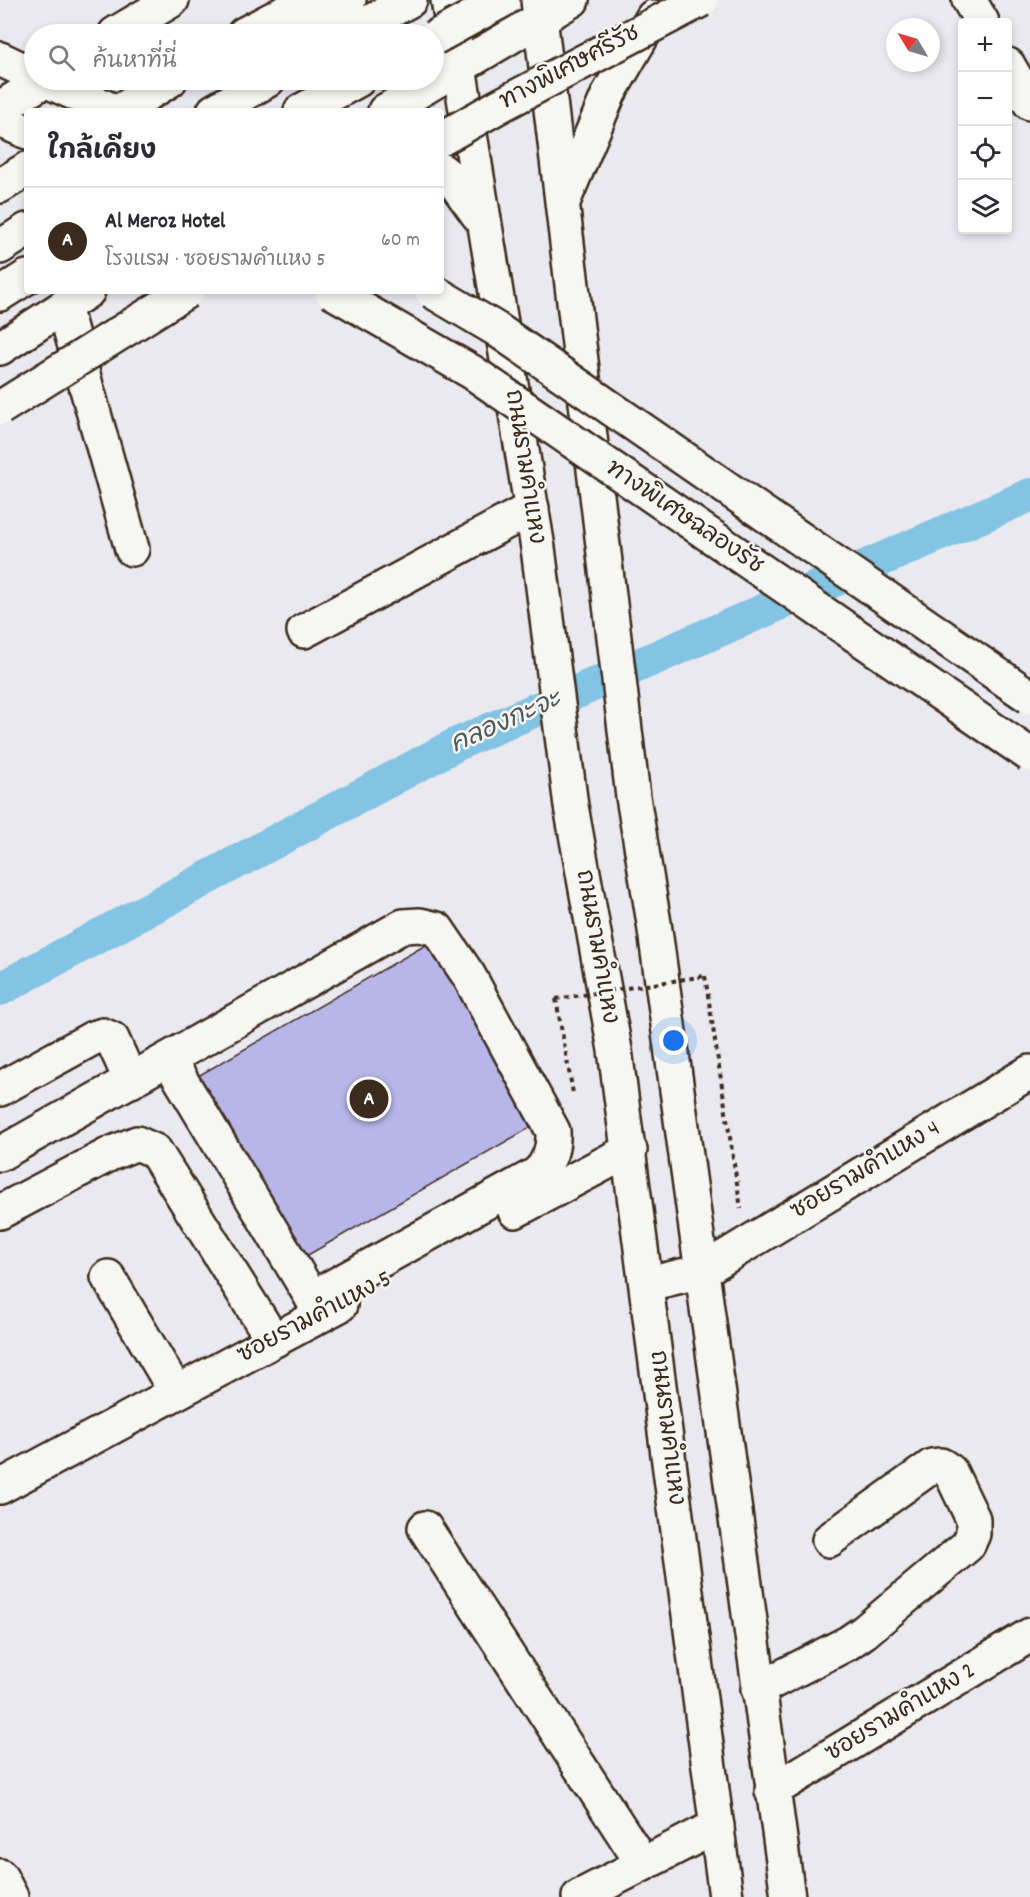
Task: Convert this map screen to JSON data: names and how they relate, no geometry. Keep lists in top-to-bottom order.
{
  "streets": {
    "main road": [
      "ทางพิเศษศรีรัช",
      "ถนนรามคำแหง",
      "ทางพิเศษฉลองรัช",
      "ซอยรามคำแหง 4",
      "ซอยรามคำแหง 5",
      "ซอยรามคำแหง 2"
    ]
  },
  "crossings": [
    ["ถนนรามคำแหง", "ซอยรามคำแหง 4"],
    ["ถนนรามคำแหง", "ซอยรามคำแหง 5"]
  ],
  "water": ["คลองกะจะ"],
  "north": "top left",
  "page": {
    "map_buttons": ["+", "−"],
    "search": "ค้นหาที่นี่",
    "heading": "ใกล้เคียง",
    "list": [
      {
        "mark": "A",
        "name": "Al Meroz Hotel",
        "note": "โรงแรม · ซอยรามคำแหง 5",
        "value": "60 m"
      }
    ],
    "pins": "A"
  }
}
